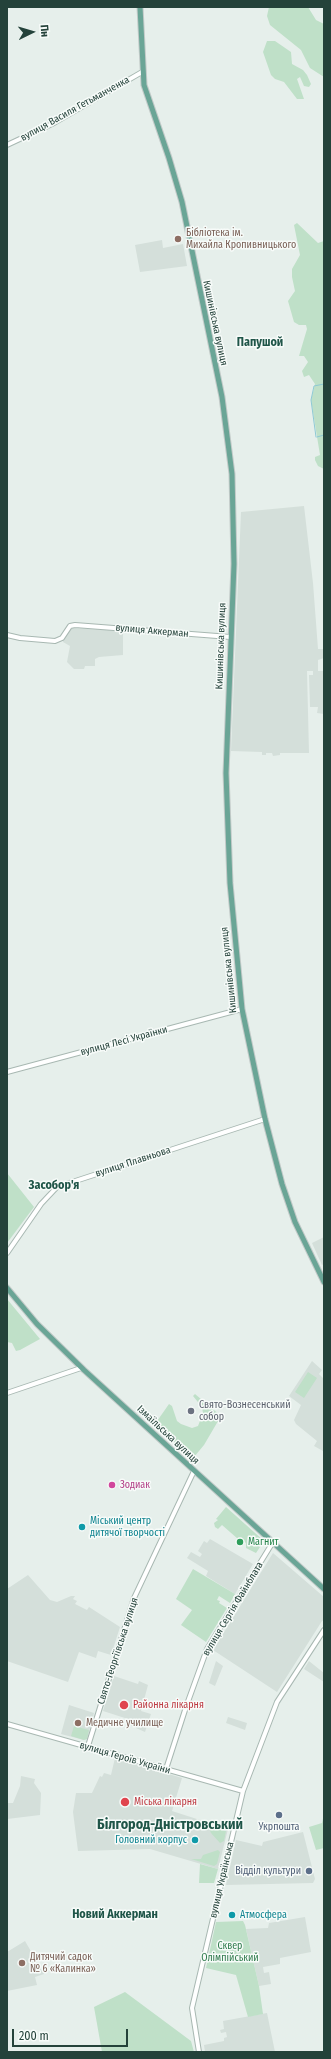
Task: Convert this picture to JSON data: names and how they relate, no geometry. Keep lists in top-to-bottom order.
{
  "streets": {
    "main road": ["Кишинівська вулиця", "Ізмаїльська вулиця"],
    "street": [
      "вулиця Василя Гетьманченка",
      "вулиця Аккерман",
      "вулиця Лесі Українки",
      "вулиця Плавньова",
      "вулиця Сергія Файнблата",
      "Свято-Георгіївська вулиця",
      "вулиця Героїв України",
      "вулиця Українська"
    ]
  },
  "crossings": [
    ["вулиця Василя Гетьманченка", "Кишинівська вулиця"],
    ["Кишинівська вулиця", "вулиця Аккерман"],
    ["Кишинівська вулиця", "вулиця Лесі Українки"],
    ["Кишинівська вулиця", "вулиця Плавньова"],
    ["Ізмаїльська вулиця", "вулиця Сергія Файнблата"],
    ["Ізмаїльська вулиця", "Свято-Георгіївська вулиця"],
    ["вулиця Сергія Файнблата", "вулиця Героїв України"],
    ["Свято-Георгіївська вулиця", "вулиця Героїв України"],
    ["вулиця Героїв України", "вулиця Українська"]
  ],
  "districts": [
    "Папушой",
    "Засобор'я",
    "Білгород-Дністровський",
    "Новий Аккерман"
  ],
  "parks": ["Сквер Олімпійський"],
  "places": [
    "Бібліотека ім. Михайла Кропивницького",
    "Свято-Вознесенський собор",
    "Зодиак",
    "Міський центр дитячої творчості",
    "Магнит",
    "Районна лікарня",
    "Медичне училище",
    "Міська лікарня",
    "Укрпошта",
    "Головний корпус",
    "Відділ культури",
    "Атмосфера",
    "Дитячий садок № 6 «Калинка»"
  ],
  "scale_bar": "200 m",
  "north": "right"
}
